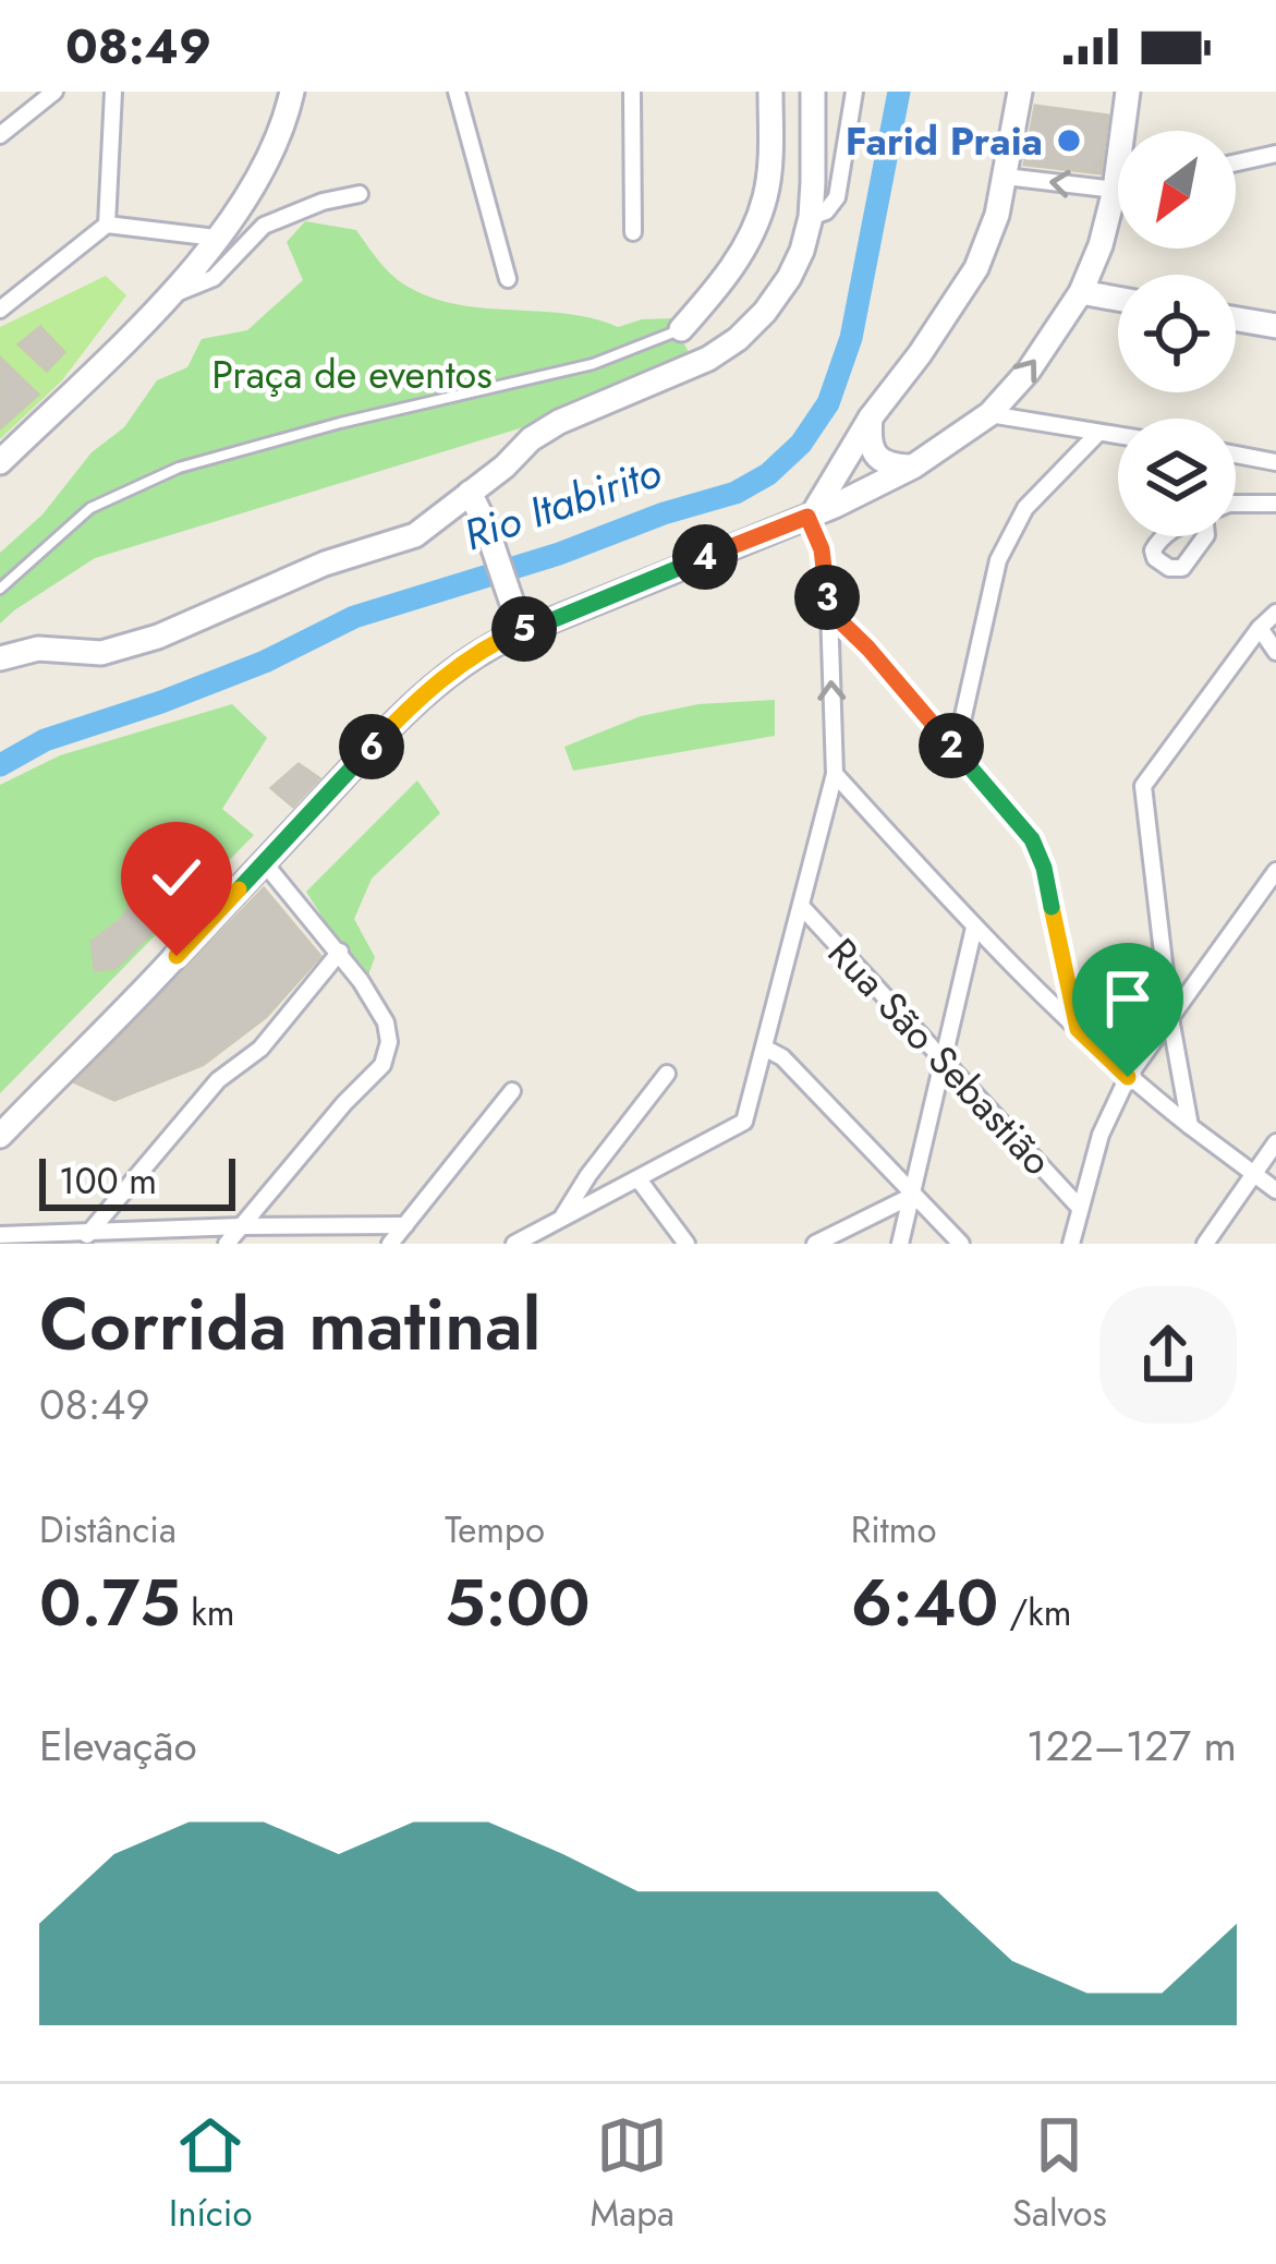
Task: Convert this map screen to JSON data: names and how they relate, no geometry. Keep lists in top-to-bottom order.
{
  "streets": {
    "street": ["Rua São Sebastião"]
  },
  "water": ["Rio Itabirito"],
  "parks": ["Praça de eventos"],
  "places": ["Farid Praia"],
  "scale_bar": "100 m",
  "north": "bottom left",
  "page": {
    "status": "08:49",
    "pins": [
      "4",
      "3",
      "5",
      "2",
      "6"
    ],
    "scale": "100 m",
    "heading": ["Corrida matinal", "08:49"],
    "stats": [
      ["Distância", "0.75 km"],
      ["Tempo", "5:00"],
      ["Ritmo", "6:40 /km"]
    ],
    "chart": ["Elevação", "122–127 m"],
    "tabs": ["Início", "Mapa", "Salvos"]
  }
}
